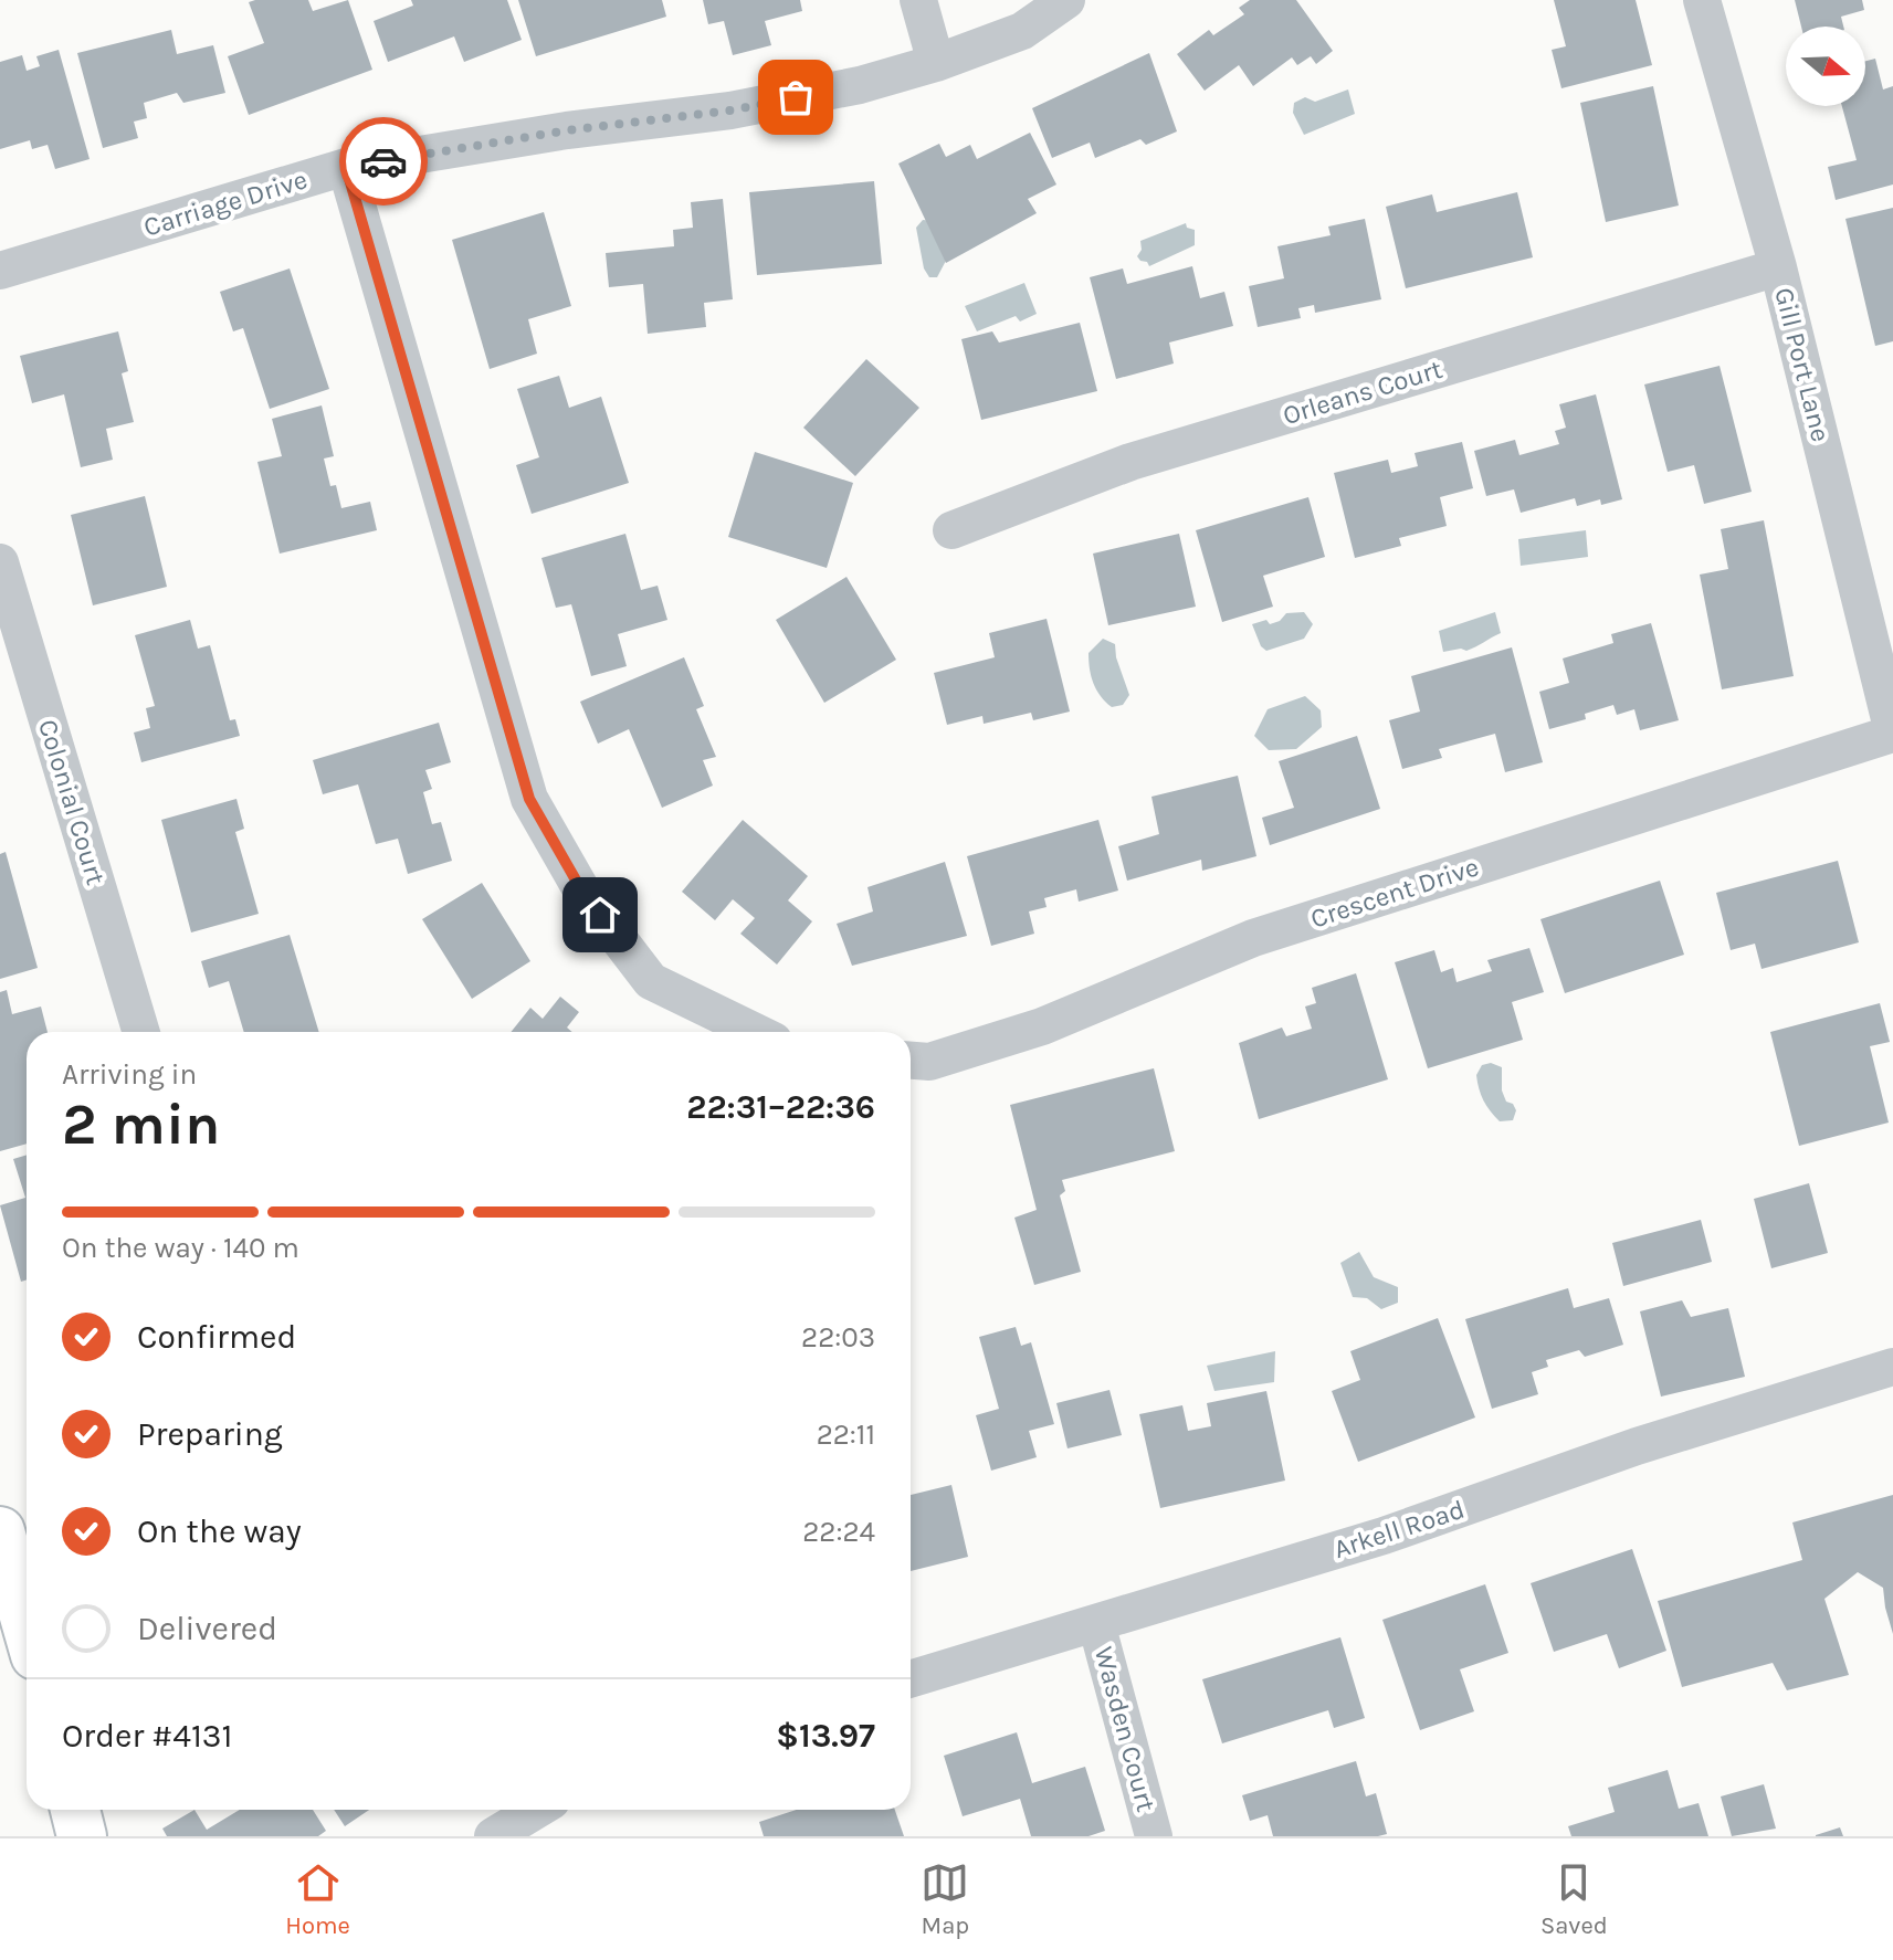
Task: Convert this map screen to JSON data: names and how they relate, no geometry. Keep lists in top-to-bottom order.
{
  "streets": {
    "street": [
      "Carriage Drive",
      "Gill Port Lane",
      "Orleans Court",
      "Colonial Court",
      "Crescent Drive",
      "Arkell Road",
      "Wasden Court"
    ]
  },
  "crossings": [
    ["Gill Port Lane", "Orleans Court"],
    ["Gill Port Lane", "Crescent Drive"],
    ["Arkell Road", "Wasden Court"]
  ],
  "north": "right",
  "page": {
    "heading": ["2 min", "Arriving in", "22:31–22:36"],
    "panel": ["Order #4131", "$13.97"],
    "bar": "On the way · 140 m",
    "list": [
      ["Confirmed", "22:03"],
      ["Preparing", "22:11"],
      ["On the way", "22:24"],
      "Delivered"
    ],
    "tabs": ["Home", "Map", "Saved"]
  }
}
